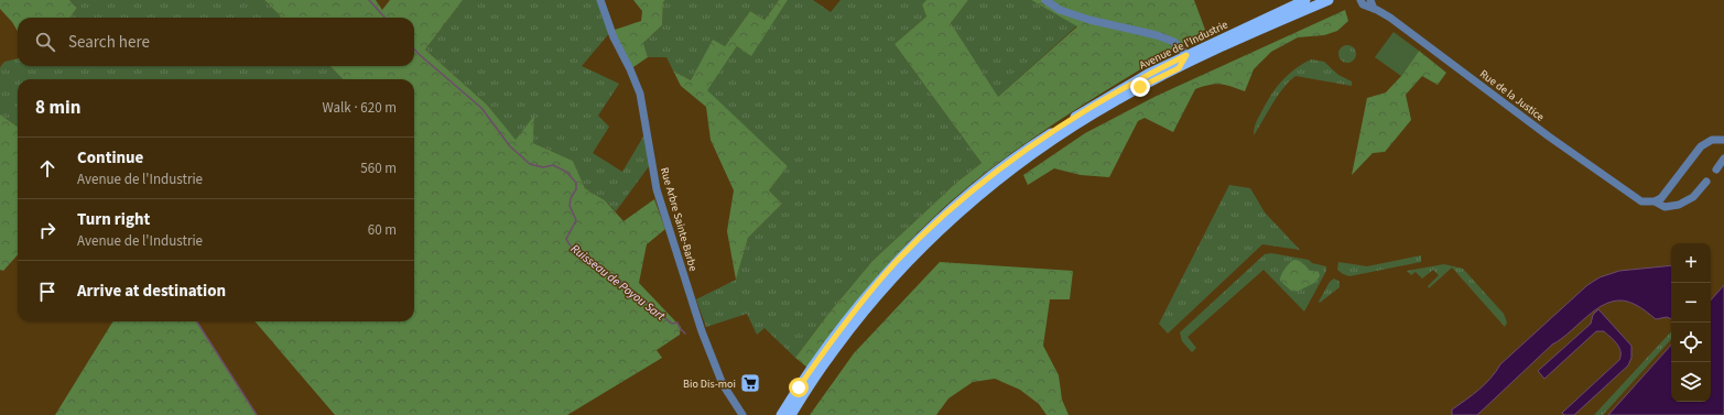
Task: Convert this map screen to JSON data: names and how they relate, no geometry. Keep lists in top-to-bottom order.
{
  "streets": {
    "main road": ["Avenue de l'Industrie"],
    "street": ["Rue de la Justice", "Rue Arbre Sainte-Barbe"]
  },
  "water": ["Ruisseau de Poyou Sart"],
  "places": {
    "supermarket": ["Bio Dis-moi"]
  },
  "page": {
    "search": "Search here",
    "heading": ["8 min", "Walk · 620 m"],
    "list": [
      ["Continue", "Avenue de l'Industrie", "560 m"],
      ["Turn right", "Avenue de l'Industrie", "60 m"],
      "Arrive at destination"
    ],
    "map_buttons": ["+", "−"]
  }
}
